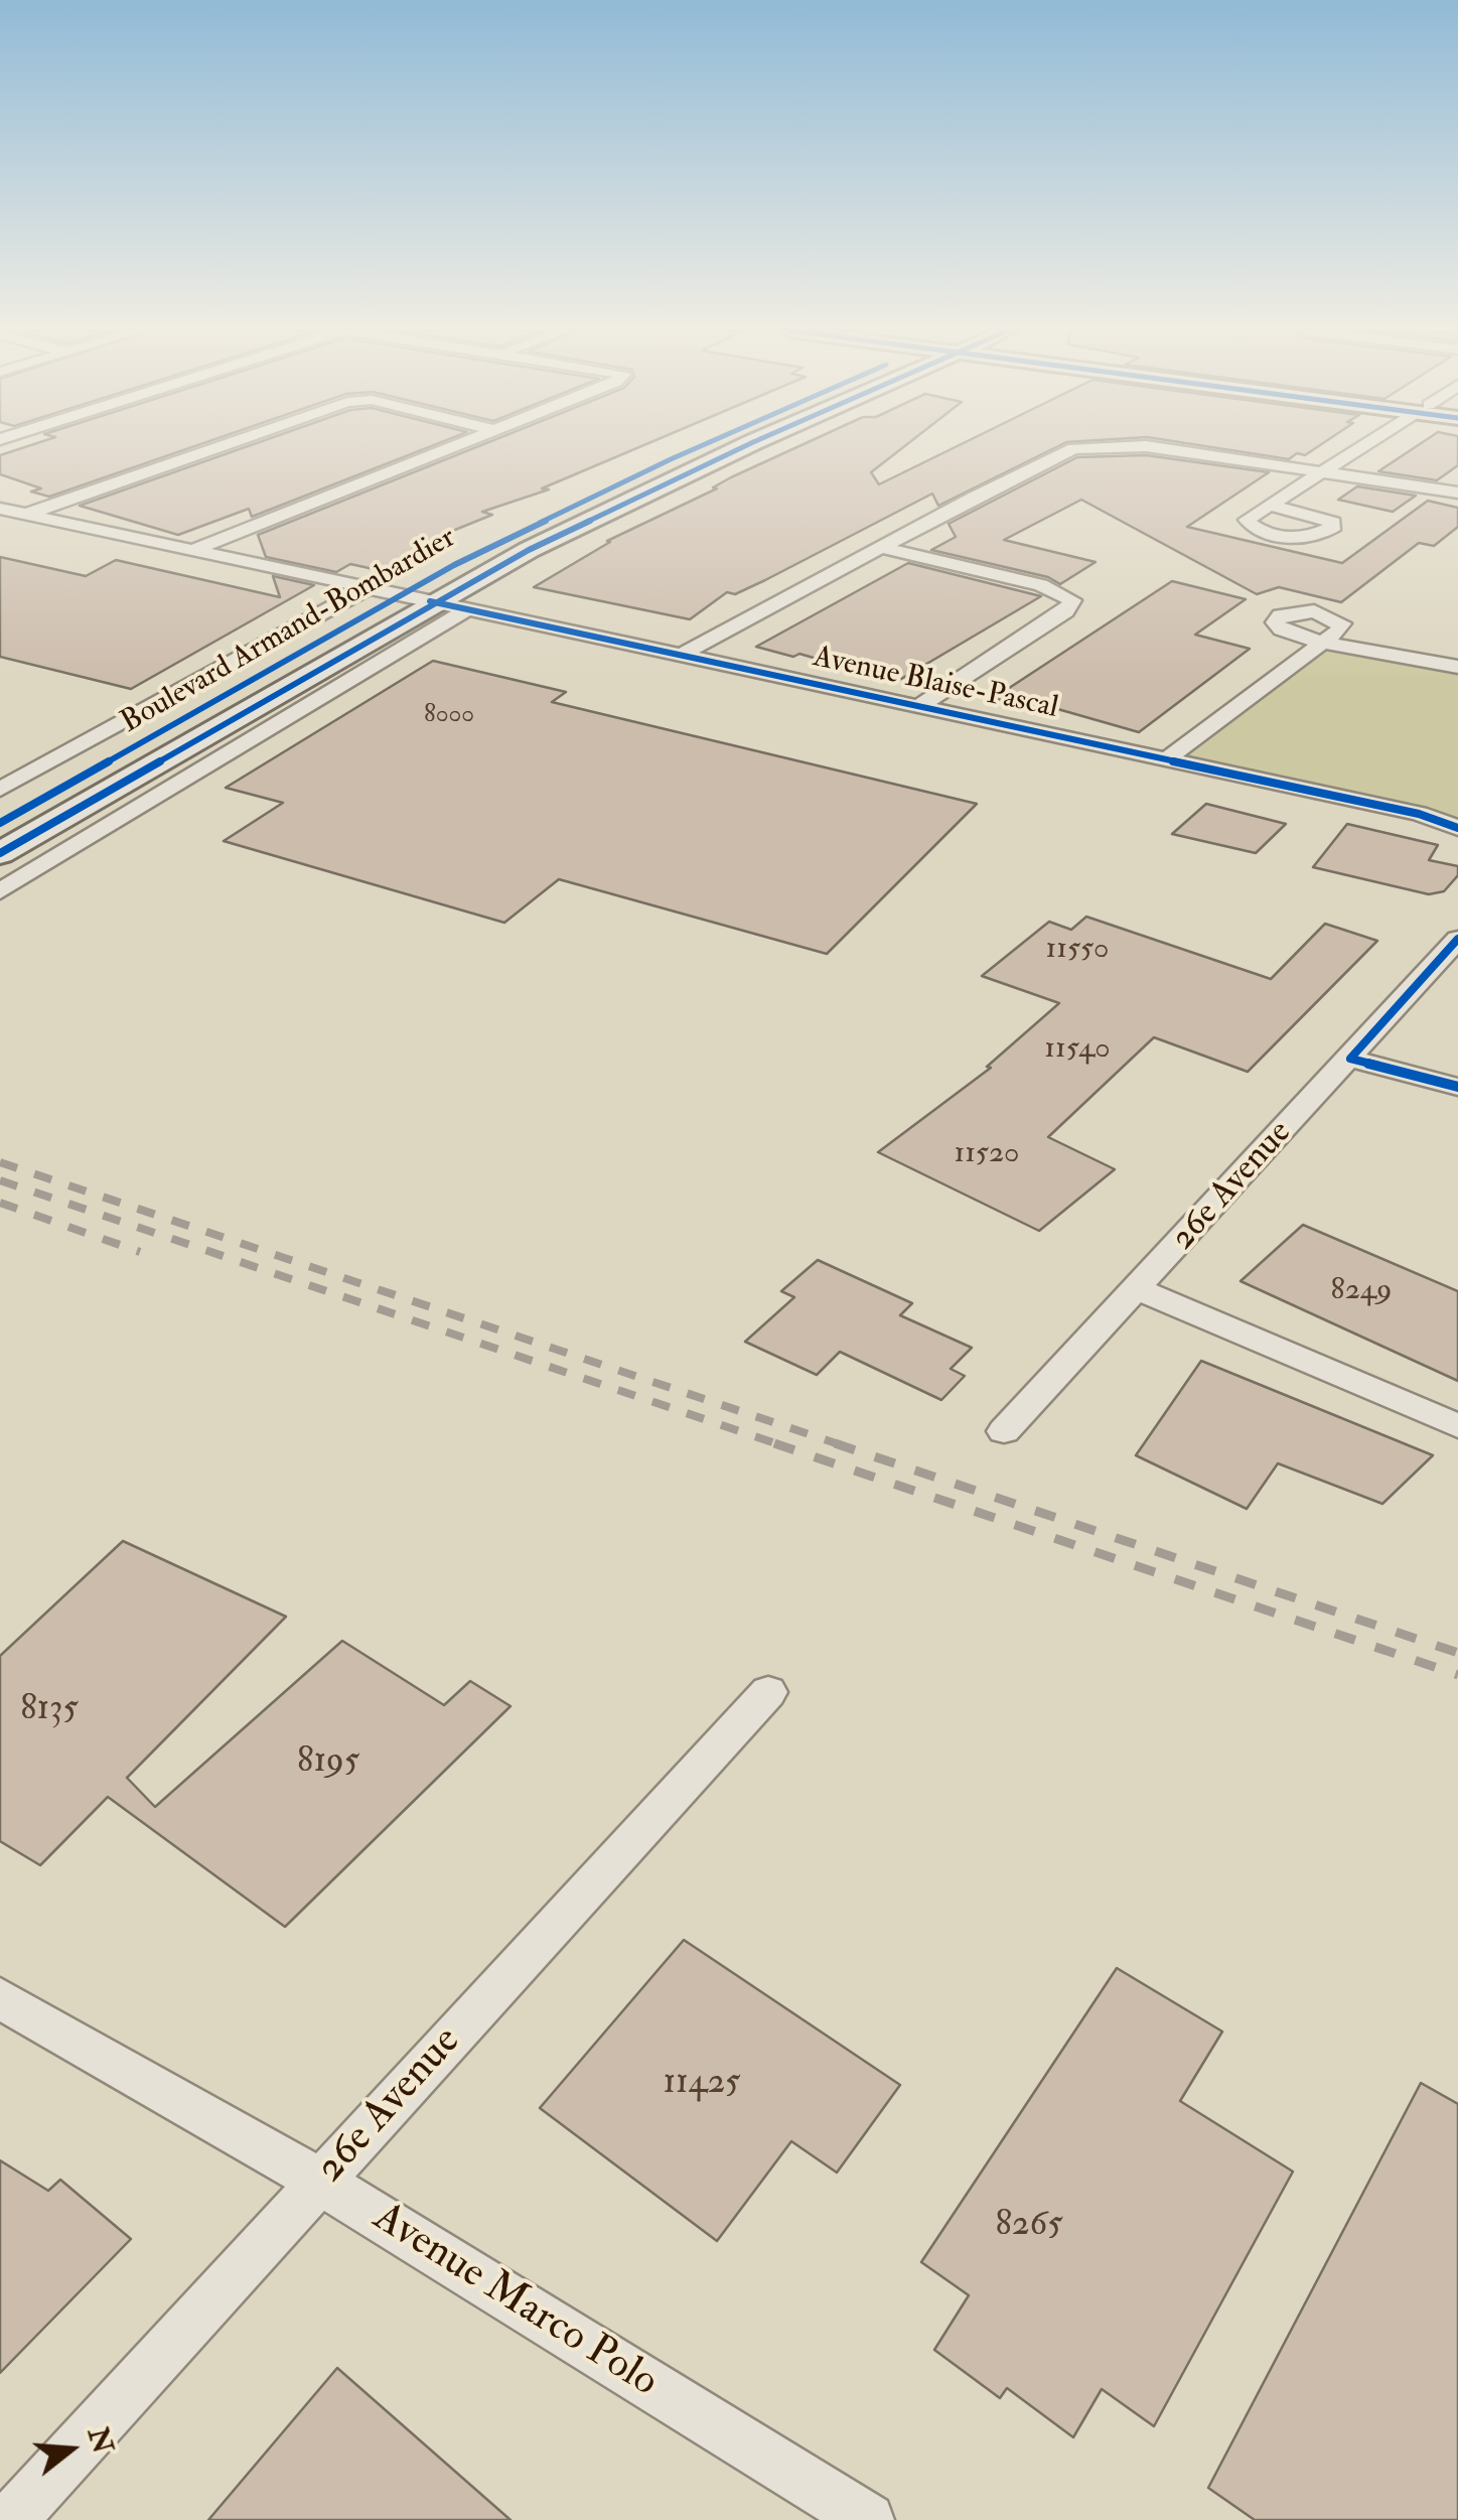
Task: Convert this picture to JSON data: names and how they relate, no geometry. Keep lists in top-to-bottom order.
{
  "streets": {
    "street": [
      "Boulevard Armand-Bombardier",
      "Avenue Blaise-Pascal",
      "26e Avenue",
      "Avenue Marco Polo"
    ]
  },
  "crossings": [
    ["Boulevard Armand-Bombardier", "Avenue Blaise-Pascal"],
    ["26e Avenue", "Avenue Marco Polo"]
  ],
  "house_numbers": [
    "8000",
    "11550",
    "11540",
    "11520",
    "8249",
    "8135",
    "8195",
    "11425",
    "8265"
  ],
  "north": "right"
}
